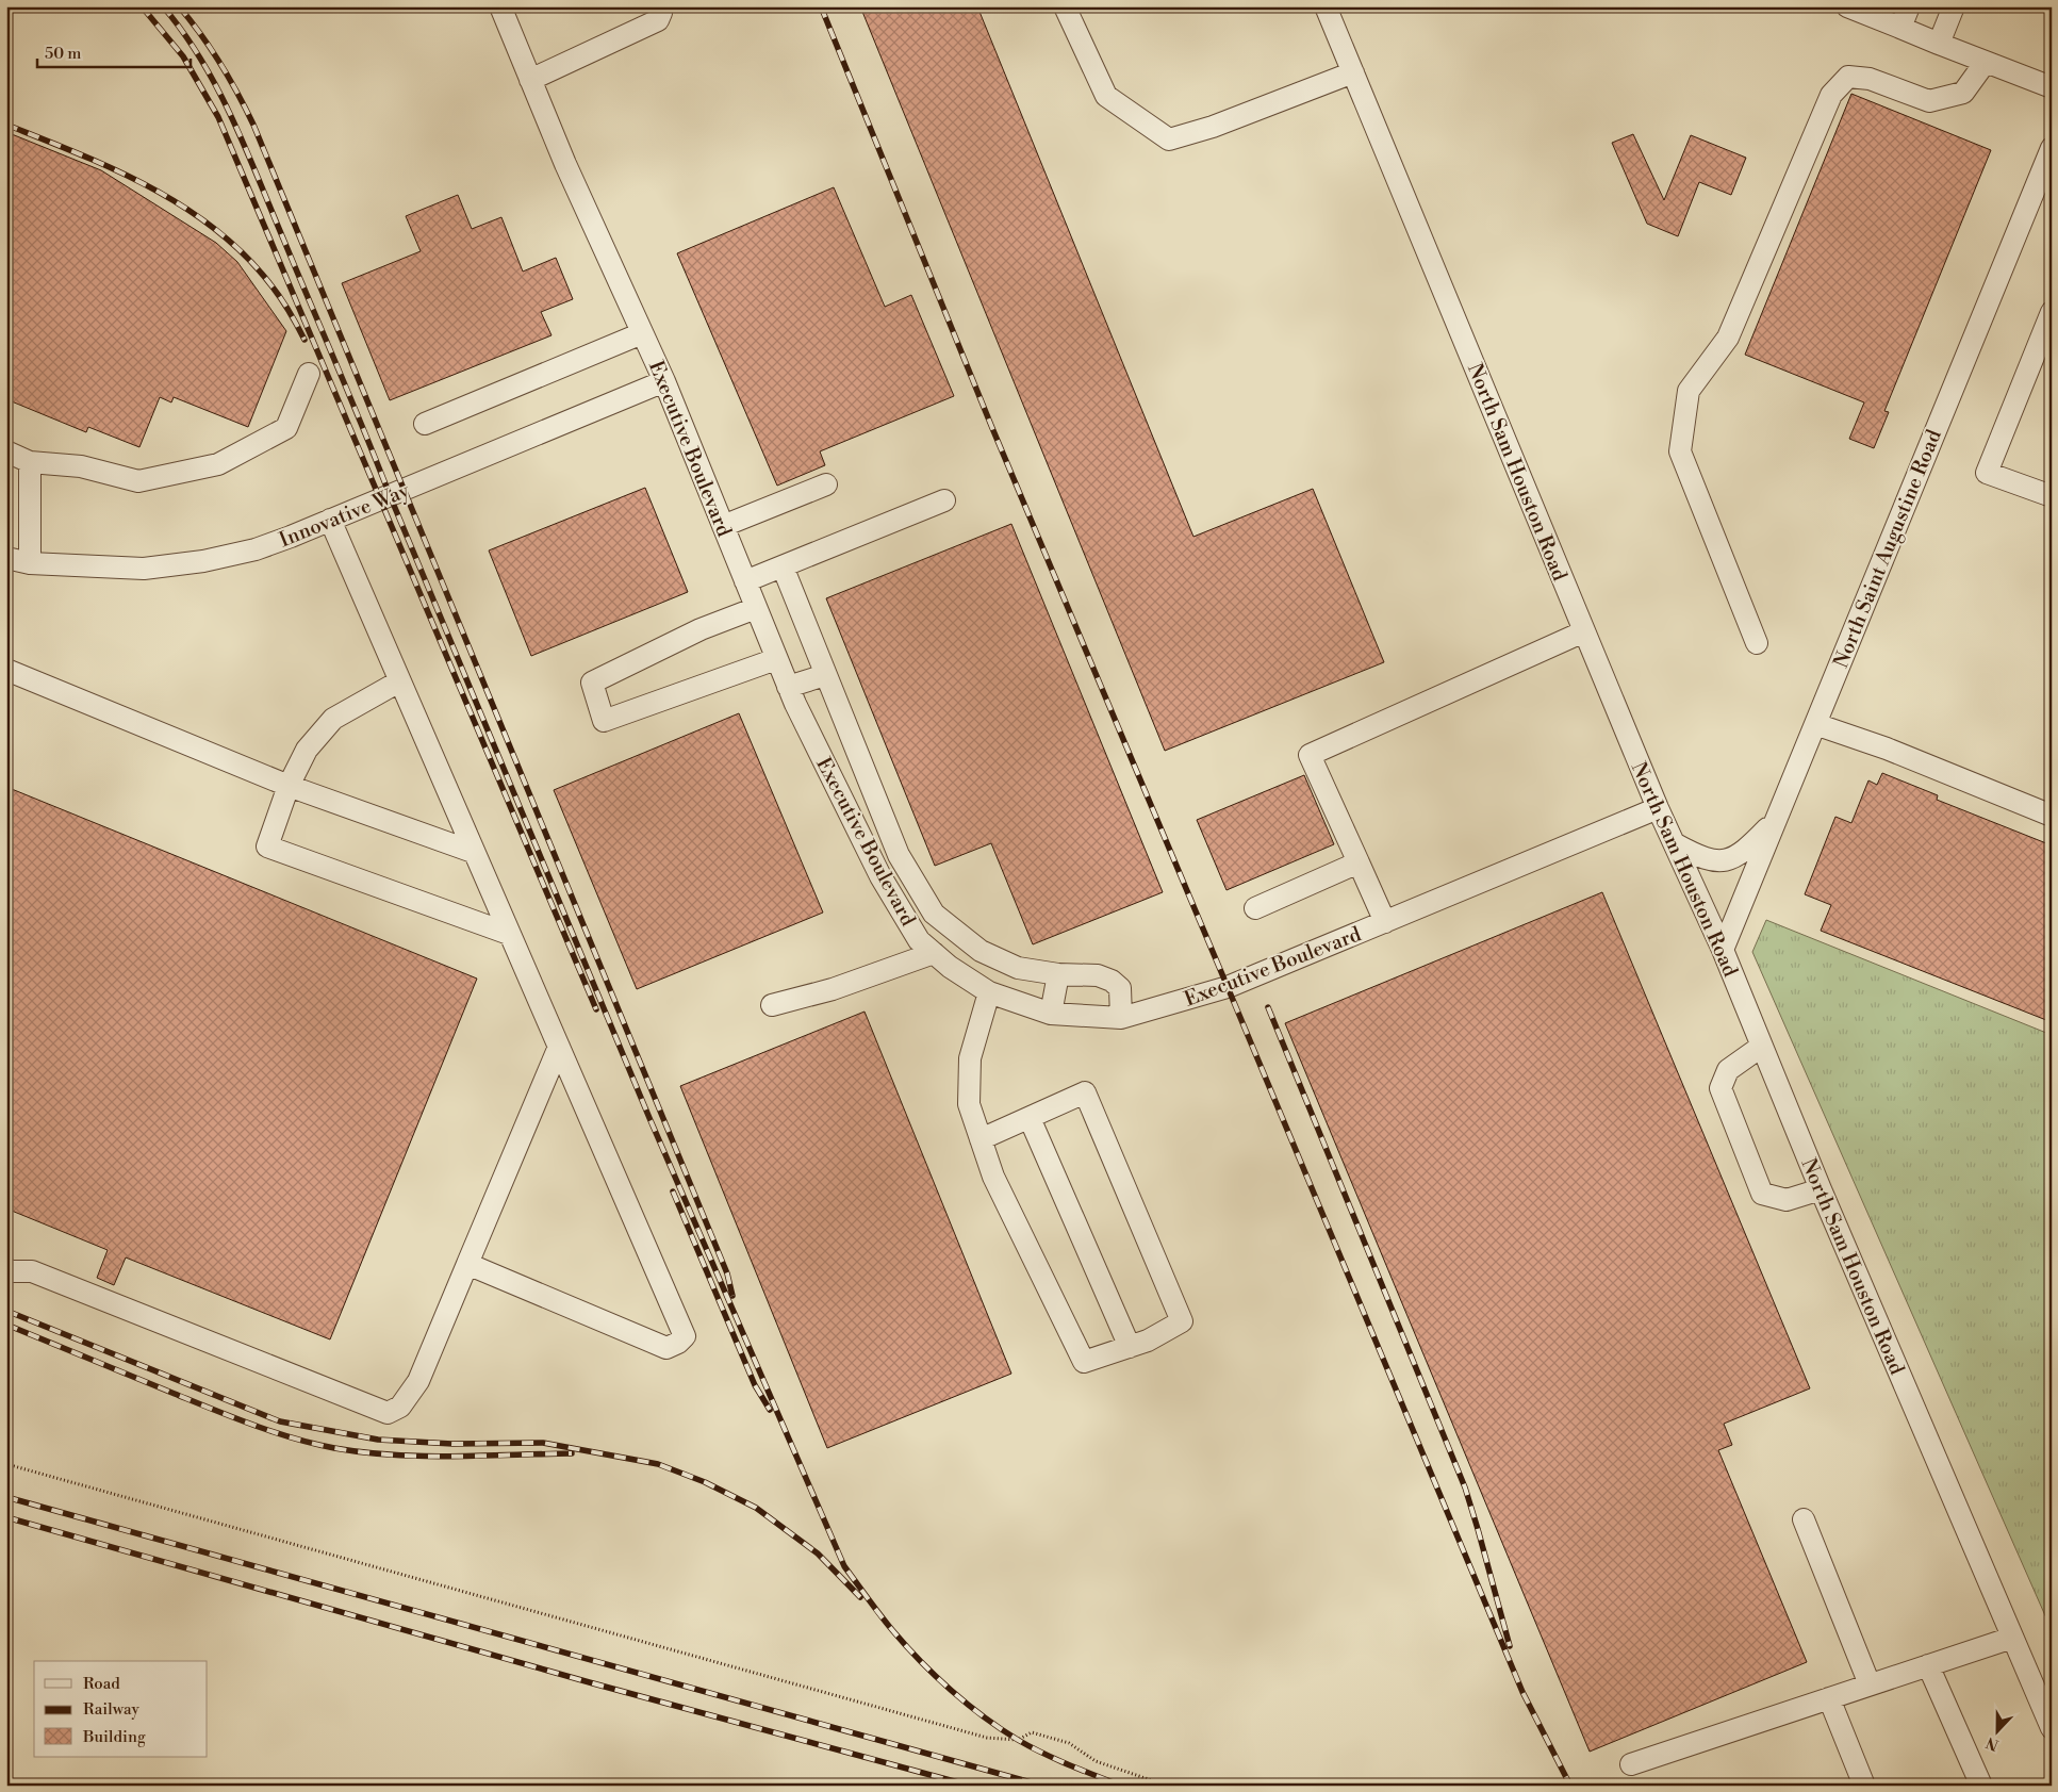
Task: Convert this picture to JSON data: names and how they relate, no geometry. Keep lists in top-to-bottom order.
{
  "streets": {
    "street": [
      "Executive Boulevard",
      "North Sam Houston Road",
      "Innovative Way",
      "North Saint Augustine Road"
    ]
  },
  "crossings": [
    ["Executive Boulevard", "North Sam Houston Road"],
    ["Executive Boulevard", "Innovative Way"],
    ["North Sam Houston Road", "North Saint Augustine Road"]
  ],
  "legend": ["Road", "Railway", "Building"],
  "scale_bar": "50 m",
  "north": "bottom"
}
